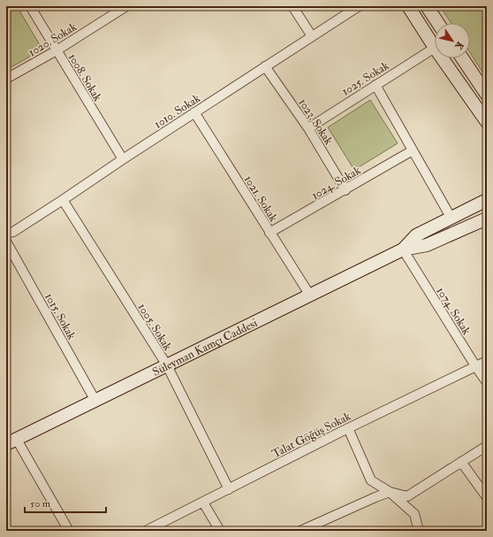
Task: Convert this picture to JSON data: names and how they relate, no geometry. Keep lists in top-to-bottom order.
{
  "streets": {
    "street": [
      "1020. Sokak",
      "1008. Sokak",
      "1025. Sokak",
      "1010. Sokak",
      "1023. Sokak",
      "1024. Sokak",
      "1021. Sokak",
      "1074. Sokak",
      "1015. Sokak",
      "1005. Sokak",
      "Süleyman Kamçı Caddesi",
      "Talat Göğüş Sokak"
    ]
  },
  "crossings": [
    ["1020. Sokak", "1008. Sokak"],
    ["1008. Sokak", "1010. Sokak"],
    ["1025. Sokak", "1023. Sokak"],
    ["1010. Sokak", "1023. Sokak"],
    ["1010. Sokak", "1021. Sokak"],
    ["1010. Sokak", "1005. Sokak"],
    ["1023. Sokak", "1024. Sokak"],
    ["1024. Sokak", "1021. Sokak"],
    ["1021. Sokak", "Süleyman Kamçı Caddesi"],
    ["1074. Sokak", "Süleyman Kamçı Caddesi"],
    ["1074. Sokak", "Talat Göğüş Sokak"],
    ["1015. Sokak", "Süleyman Kamçı Caddesi"],
    ["1005. Sokak", "Süleyman Kamçı Caddesi"],
    ["1005. Sokak", "Talat Göğüş Sokak"]
  ],
  "scale_bar": "50 m",
  "north": "bottom right"
}
